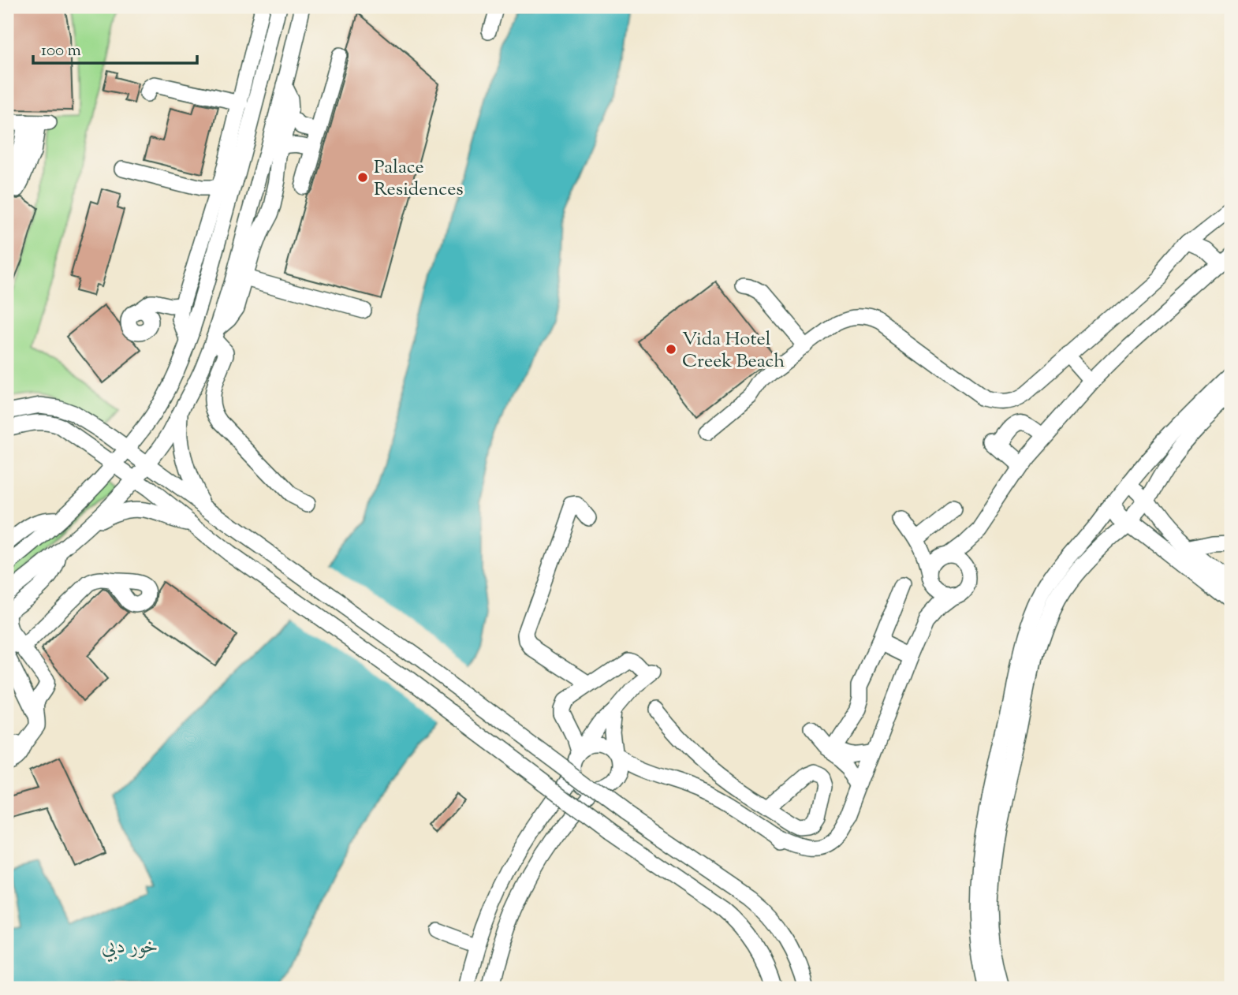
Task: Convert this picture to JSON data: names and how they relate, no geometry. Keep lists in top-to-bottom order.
{
  "water": ["خور دبي"],
  "places": ["Palace Residences", "Vida Hotel Creek Beach"],
  "scale_bar": "100 m"
}
